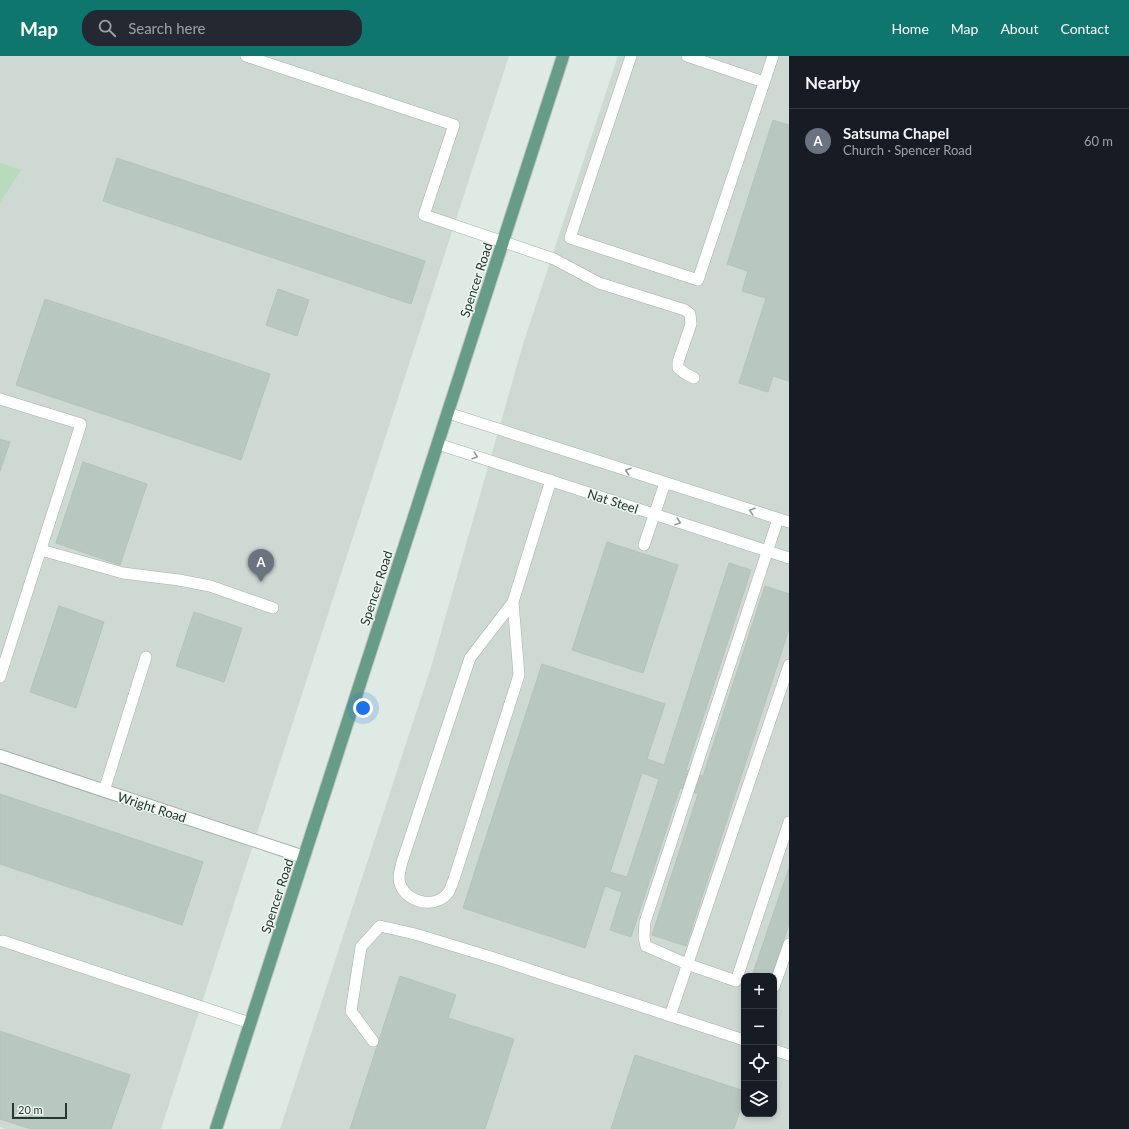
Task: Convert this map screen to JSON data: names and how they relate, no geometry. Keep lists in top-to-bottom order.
{
  "streets": {
    "main road": ["Spencer Road"],
    "street": ["Wright Road"],
    "lane": ["Nat Steel"]
  },
  "crossings": [
    ["Spencer Road", "Nat Steel"],
    ["Spencer Road", "Wright Road"]
  ],
  "scale_bar": "20 m",
  "page": {
    "header": "Map",
    "search": "Search here",
    "nav": [
      "Home",
      "Map",
      "About",
      "Contact"
    ],
    "heading": "Nearby",
    "list": [
      {
        "mark": "A",
        "name": "Satsuma Chapel",
        "note": "Church · Spencer Road",
        "value": "60 m"
      }
    ],
    "pins": "A",
    "map_buttons": ["+", "−"],
    "scale": "20 m"
  }
}
